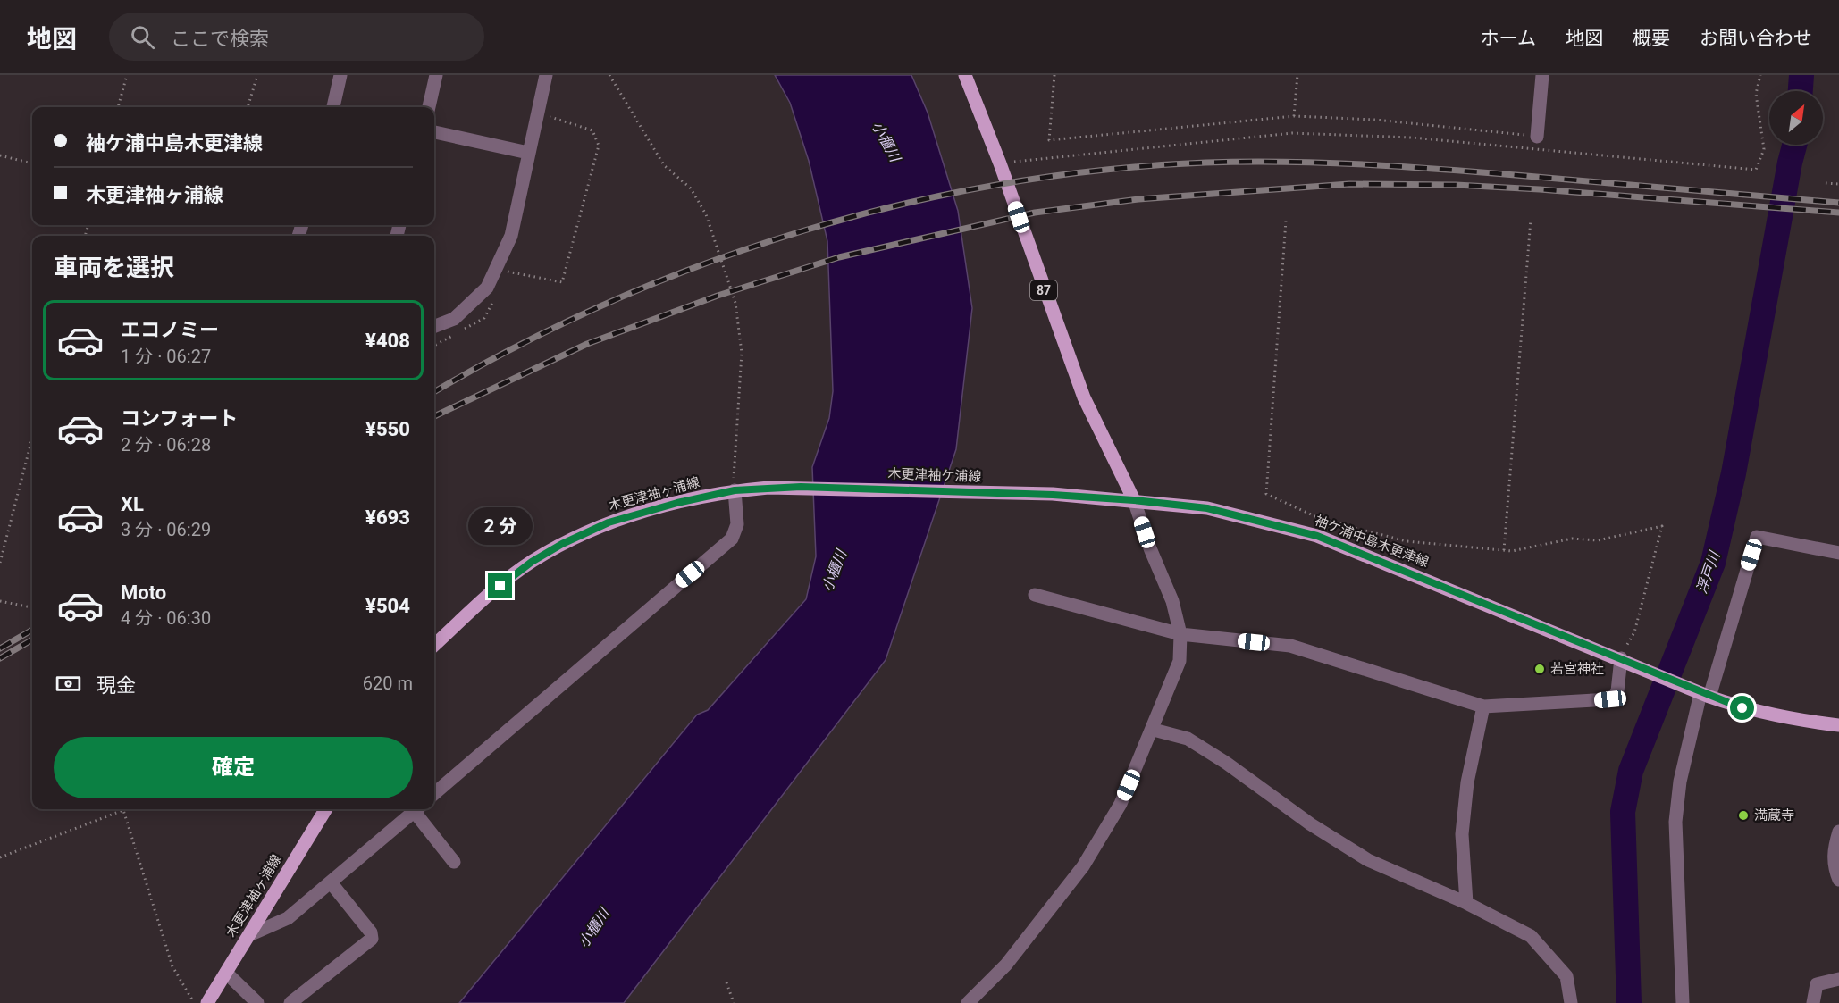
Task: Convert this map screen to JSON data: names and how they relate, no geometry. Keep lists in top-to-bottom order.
{
  "streets": {
    "main road": [
      "87",
      "木更津袖ケ浦線",
      "木更津袖ヶ浦線",
      "袖ケ浦中島木更津線"
    ]
  },
  "crossings": [
    ["87", "木更津袖ケ浦線"],
    ["87", "袖ケ浦中島木更津線"],
    ["木更津袖ケ浦線", "木更津袖ヶ浦線"],
    ["木更津袖ケ浦線", "袖ケ浦中島木更津線"]
  ],
  "water": ["小櫃川", "浮戸川"],
  "places": ["若宮神社", "満蔵寺"],
  "north": "top right",
  "page": {
    "header": "地図",
    "search": "ここで検索",
    "nav": [
      "ホーム",
      "地図",
      "概要",
      "お問い合わせ"
    ],
    "banner": ["袖ケ浦中島木更津線", "木更津袖ヶ浦線"],
    "heading": "車両を選択",
    "list": [
      {
        "name": "エコノミー",
        "note": "1 分 · 06:27",
        "value": "¥408"
      },
      {
        "name": "コンフォート",
        "note": "2 分 · 06:28",
        "value": "¥550"
      },
      {
        "name": "XL",
        "note": "3 分 · 06:29",
        "value": "¥693"
      },
      {
        "name": "Moto",
        "note": "4 分 · 06:30",
        "value": "¥504"
      }
    ],
    "bubble": "2 分",
    "pay": ["現金", "620 m"],
    "buttons": "確定"
  }
}
